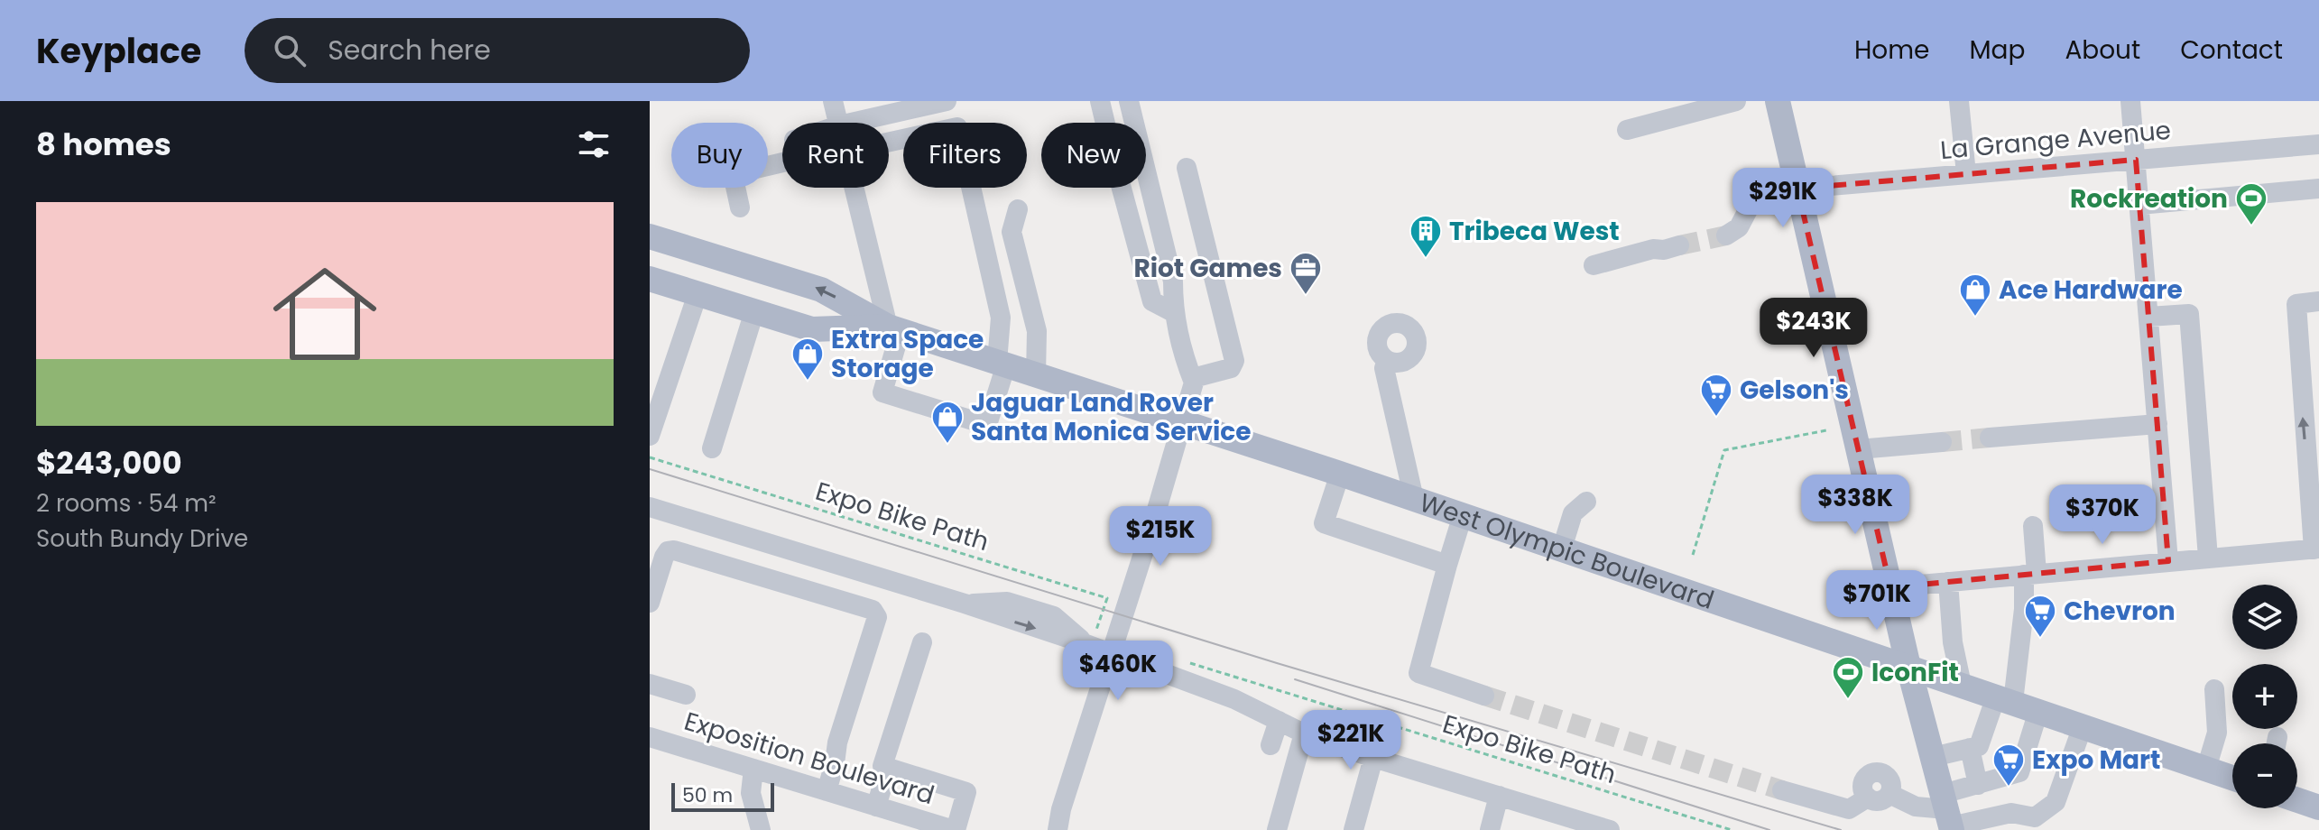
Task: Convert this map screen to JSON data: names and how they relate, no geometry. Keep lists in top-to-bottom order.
{
  "streets": {
    "main road": ["West Olympic Boulevard"],
    "street": ["La Grange Avenue", "Exposition Boulevard"],
    "path": ["Expo Bike Path"]
  },
  "places": {
    "sports": ["Rockreation", "IconFit"],
    "building": ["Tribeca West"],
    "office": ["Riot Games"],
    "shop": ["Ace Hardware", "Extra Space Storage", "Jaguar Land Rover Santa Monica Service"],
    "supermarket": ["Gelson's", "Chevron", "Expo Mart"]
  },
  "scale_bar": "50 m",
  "page": {
    "header": "Keyplace",
    "search": "Search here",
    "nav": [
      "Home",
      "Map",
      "About",
      "Contact"
    ],
    "heading": "8 homes",
    "chip": [
      "Buy",
      "Rent",
      "Filters",
      "New"
    ],
    "price": [
      "$291K",
      "$243K",
      "$338K",
      "$370K",
      "$215K",
      "$701K",
      "$460K",
      "$221K"
    ],
    "list": [
      {
        "name": "$243,000",
        "note": "2 rooms · 54 m² · South Bundy Drive"
      }
    ],
    "map_buttons": ["+", "−"],
    "scale": "50 m"
  }
}
